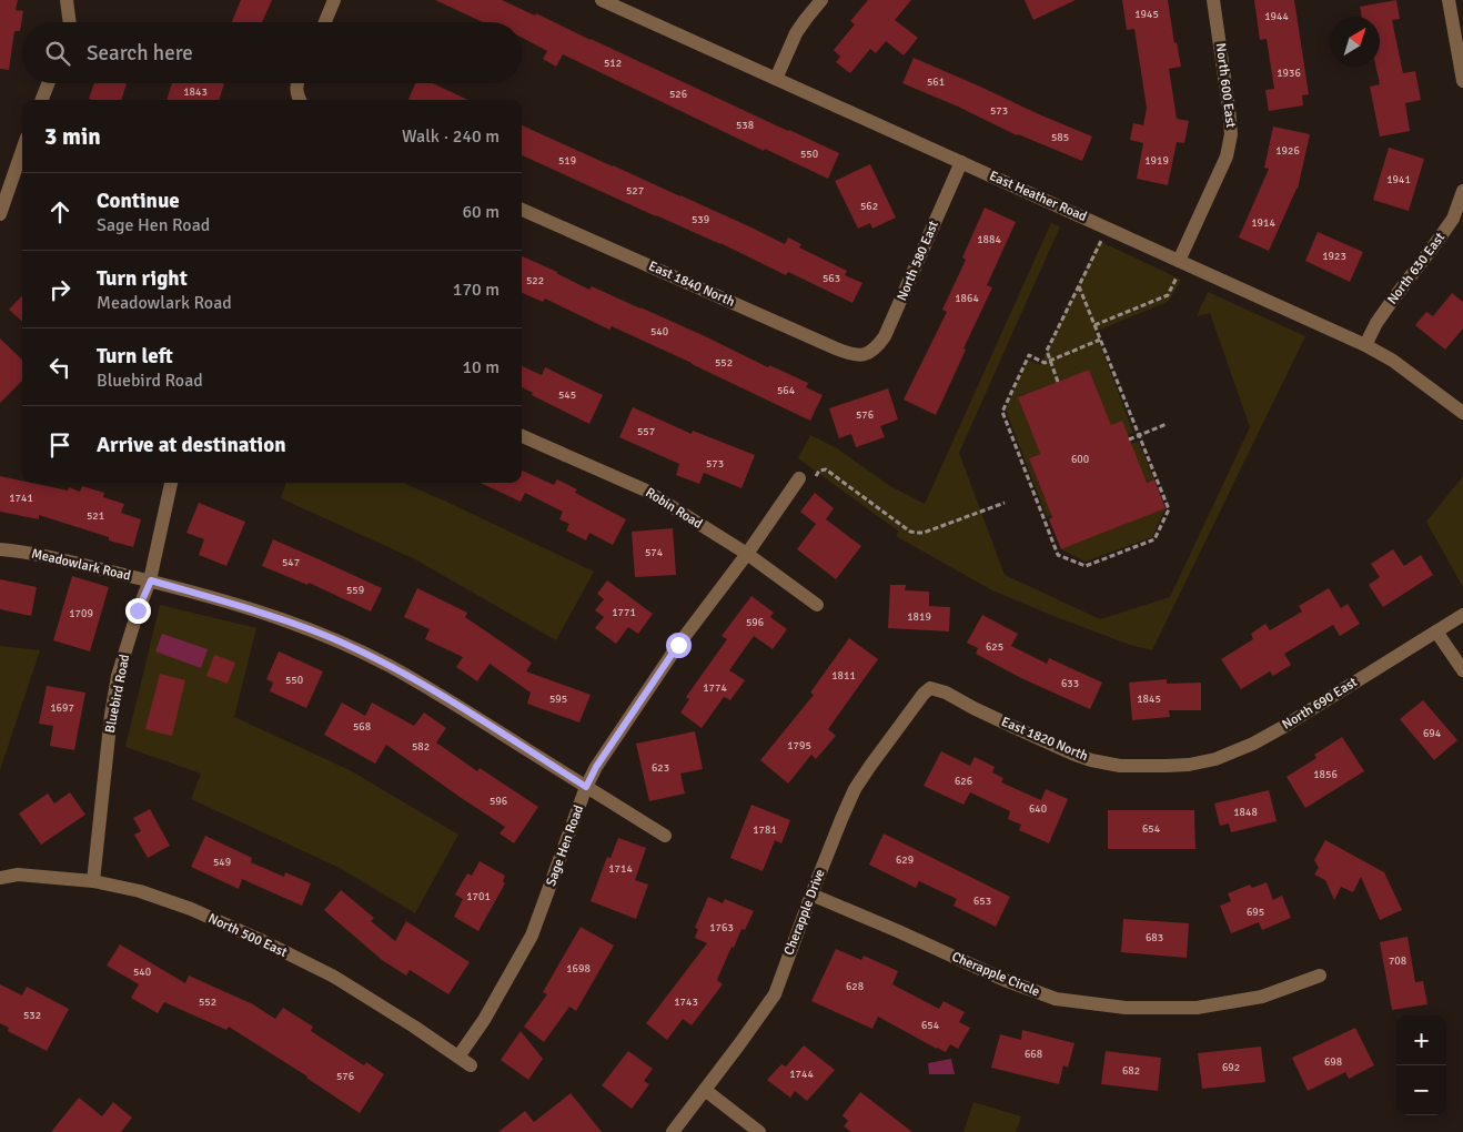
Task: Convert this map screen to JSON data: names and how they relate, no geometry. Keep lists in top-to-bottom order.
{
  "streets": {
    "street": [
      "North 600 East",
      "East Heather Road",
      "North 580 East",
      "North 630 East",
      "East 1840 North",
      "Robin Road",
      "Meadowlark Road",
      "Bluebird Road",
      "North 690 East",
      "East 1820 North",
      "Sage Hen Road",
      "Cherapple Drive",
      "North 500 East",
      "Cherapple Circle"
    ]
  },
  "crossings": [
    ["North 600 East", "East Heather Road"],
    ["East Heather Road", "North 580 East"],
    ["East Heather Road", "North 630 East"],
    ["North 580 East", "East 1840 North"],
    ["Robin Road", "Sage Hen Road"],
    ["Meadowlark Road", "Bluebird Road"],
    ["Meadowlark Road", "Sage Hen Road"],
    ["Bluebird Road", "North 500 East"],
    ["North 690 East", "East 1820 North"],
    ["East 1820 North", "Cherapple Drive"],
    ["Sage Hen Road", "North 500 East"],
    ["Cherapple Drive", "Cherapple Circle"]
  ],
  "house_numbers": [
    "1945",
    "1944",
    "512",
    "1936",
    "561",
    "1843",
    "526",
    "573",
    "538",
    "585",
    "1926",
    "550",
    "519",
    "1919",
    "1941",
    "527",
    "562",
    "539",
    "1914",
    "1884",
    "1923",
    "563",
    "522",
    "1864",
    "540",
    "552",
    "564",
    "545",
    "576",
    "557",
    "600",
    "573",
    "1741",
    "521",
    "574",
    "547",
    "559",
    "1771",
    "1709",
    "1819",
    "596",
    "625",
    "1811",
    "550",
    "633",
    "1774",
    "595",
    "1845",
    "1697",
    "568",
    "694",
    "1795",
    "582",
    "623",
    "1856",
    "626",
    "596",
    "640",
    "1848",
    "654",
    "1781",
    "629",
    "549",
    "1714",
    "1701",
    "653",
    "695",
    "1763",
    "683",
    "708",
    "1698",
    "540",
    "628",
    "552",
    "1743",
    "532",
    "654",
    "668",
    "698",
    "692",
    "682",
    "1744",
    "576"
  ],
  "north": "top right",
  "page": {
    "search": "Search here",
    "heading": ["3 min", "Walk · 240 m"],
    "list": [
      ["Continue", "Sage Hen Road", "60 m"],
      ["Turn right", "Meadowlark Road", "170 m"],
      ["Turn left", "Bluebird Road", "10 m"],
      "Arrive at destination"
    ],
    "map_buttons": ["+", "−"]
  }
}
